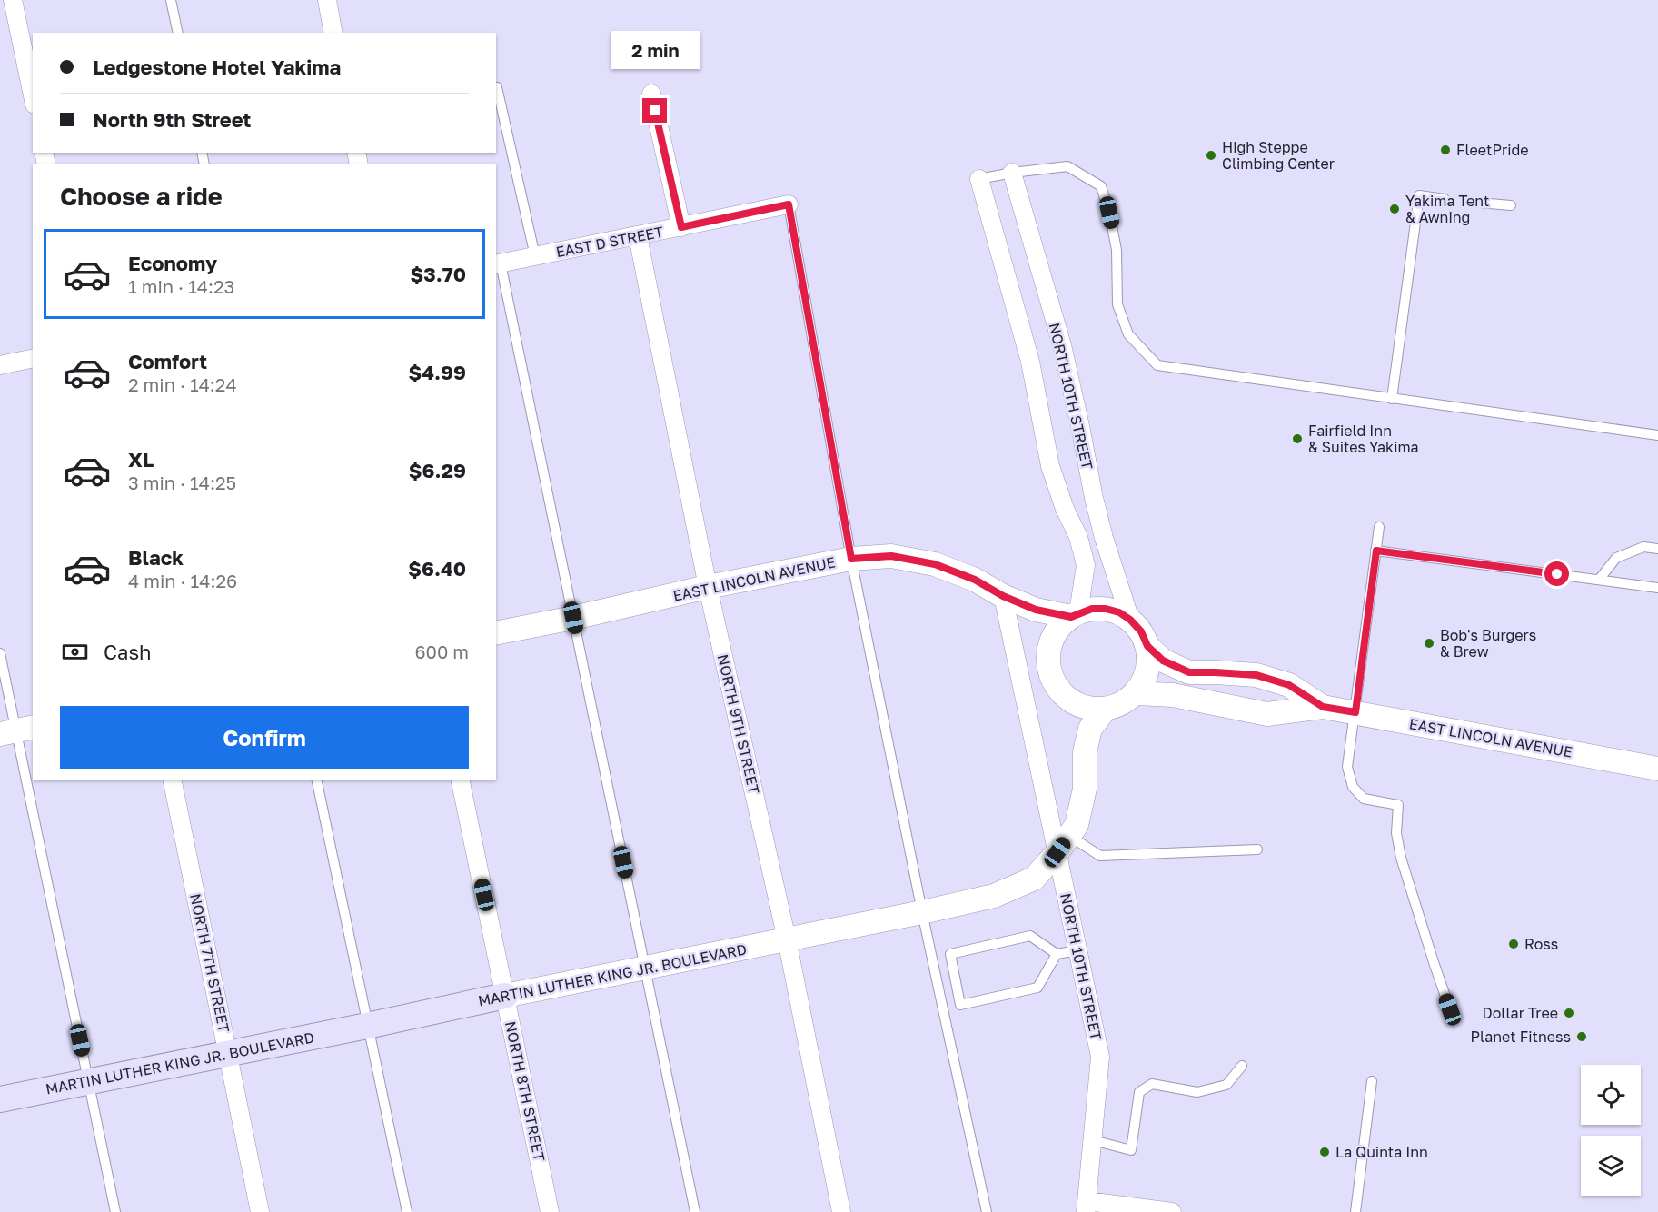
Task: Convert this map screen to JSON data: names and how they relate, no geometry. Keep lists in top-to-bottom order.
{
  "streets": {
    "main road": ["MARTIN LUTHER KING JR. BOULEVARD"],
    "street": [
      "EAST D STREET",
      "NORTH 10TH STREET",
      "EAST LINCOLN AVENUE",
      "NORTH 9TH STREET",
      "NORTH 7TH STREET",
      "NORTH 8TH STREET"
    ]
  },
  "crossings": [
    ["EAST D STREET", "NORTH 9TH STREET"],
    ["NORTH 10TH STREET", "EAST LINCOLN AVENUE"],
    ["NORTH 10TH STREET", "MARTIN LUTHER KING JR. BOULEVARD"],
    ["EAST LINCOLN AVENUE", "NORTH 9TH STREET"],
    ["EAST LINCOLN AVENUE", "MARTIN LUTHER KING JR. BOULEVARD"],
    ["NORTH 9TH STREET", "MARTIN LUTHER KING JR. BOULEVARD"],
    ["NORTH 7TH STREET", "MARTIN LUTHER KING JR. BOULEVARD"],
    ["MARTIN LUTHER KING JR. BOULEVARD", "NORTH 8TH STREET"]
  ],
  "places": [
    "FleetPride",
    "High Steppe Climbing Center",
    "Yakima Tent & Awning",
    "Fairfield Inn & Suites Yakima",
    "Bob's Burgers & Brew",
    "Ross",
    "Dollar Tree",
    "Planet Fitness",
    "La Quinta Inn"
  ],
  "page": {
    "bubble": "2 min",
    "banner": ["Ledgestone Hotel Yakima", "North 9th Street"],
    "heading": "Choose a ride",
    "list": [
      {
        "name": "Economy",
        "note": "1 min · 14:23",
        "value": "$3.70"
      },
      {
        "name": "Comfort",
        "note": "2 min · 14:24",
        "value": "$4.99"
      },
      {
        "name": "XL",
        "note": "3 min · 14:25",
        "value": "$6.29"
      },
      {
        "name": "Black",
        "note": "4 min · 14:26",
        "value": "$6.40"
      }
    ],
    "pay": ["Cash", "600 m"],
    "buttons": "Confirm"
  }
}
